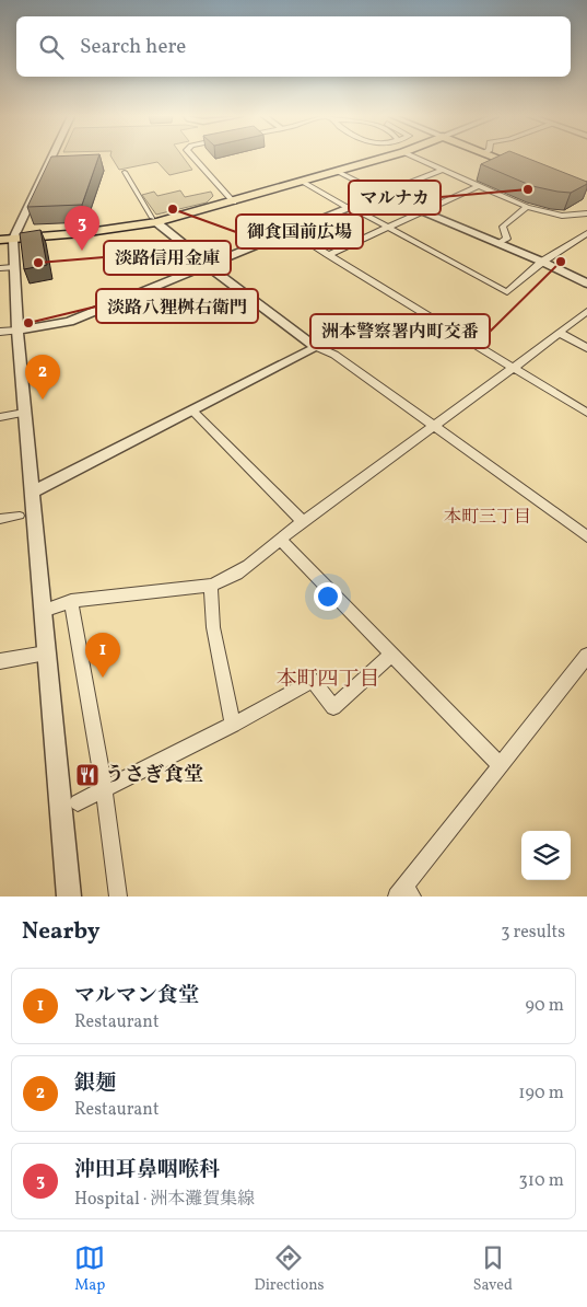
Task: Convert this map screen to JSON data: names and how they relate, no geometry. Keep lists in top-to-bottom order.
{
  "districts": ["本町三丁目", "本町四丁目"],
  "places": {
    "other": [
      "マルナカ",
      "御食国前広場",
      "洲本警察署内町交番",
      "淡路信用金庫",
      "淡路八狸桝右衛門"
    ],
    "restaurant": ["うさぎ食堂"]
  },
  "page": {
    "search": "Search here",
    "pins": ["3", "2", "1"],
    "heading": ["Nearby", "3 results"],
    "list": [
      {
        "mark": "1",
        "name": "マルマン食堂",
        "note": "Restaurant",
        "value": "90 m"
      },
      {
        "mark": "2",
        "name": "銀麺",
        "note": "Restaurant",
        "value": "190 m"
      },
      {
        "mark": "3",
        "name": "沖田耳鼻咽喉科",
        "note": "Hospital · 洲本灘賀集線",
        "value": "310 m"
      }
    ],
    "nav": ["Map", "Directions", "Saved"]
  }
}
